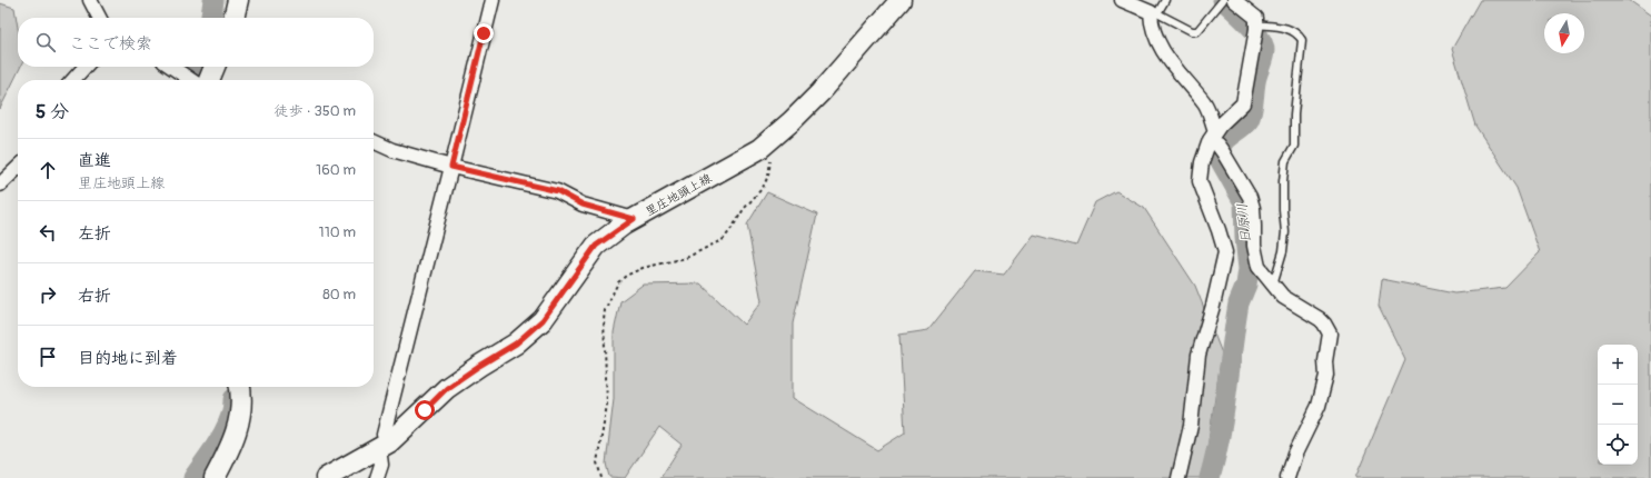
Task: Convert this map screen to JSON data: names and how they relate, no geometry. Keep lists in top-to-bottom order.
{
  "streets": {
    "main road": ["里庄地頭上線"]
  },
  "water": ["日原川"],
  "north": "bottom",
  "page": {
    "search": "ここで検索",
    "heading": ["5 分", "徒歩 · 350 m"],
    "list": [
      ["直進", "里庄地頭上線", "160 m"],
      ["左折", "110 m"],
      ["右折", "80 m"],
      "目的地に到着"
    ],
    "map_buttons": ["+", "−"]
  }
}
